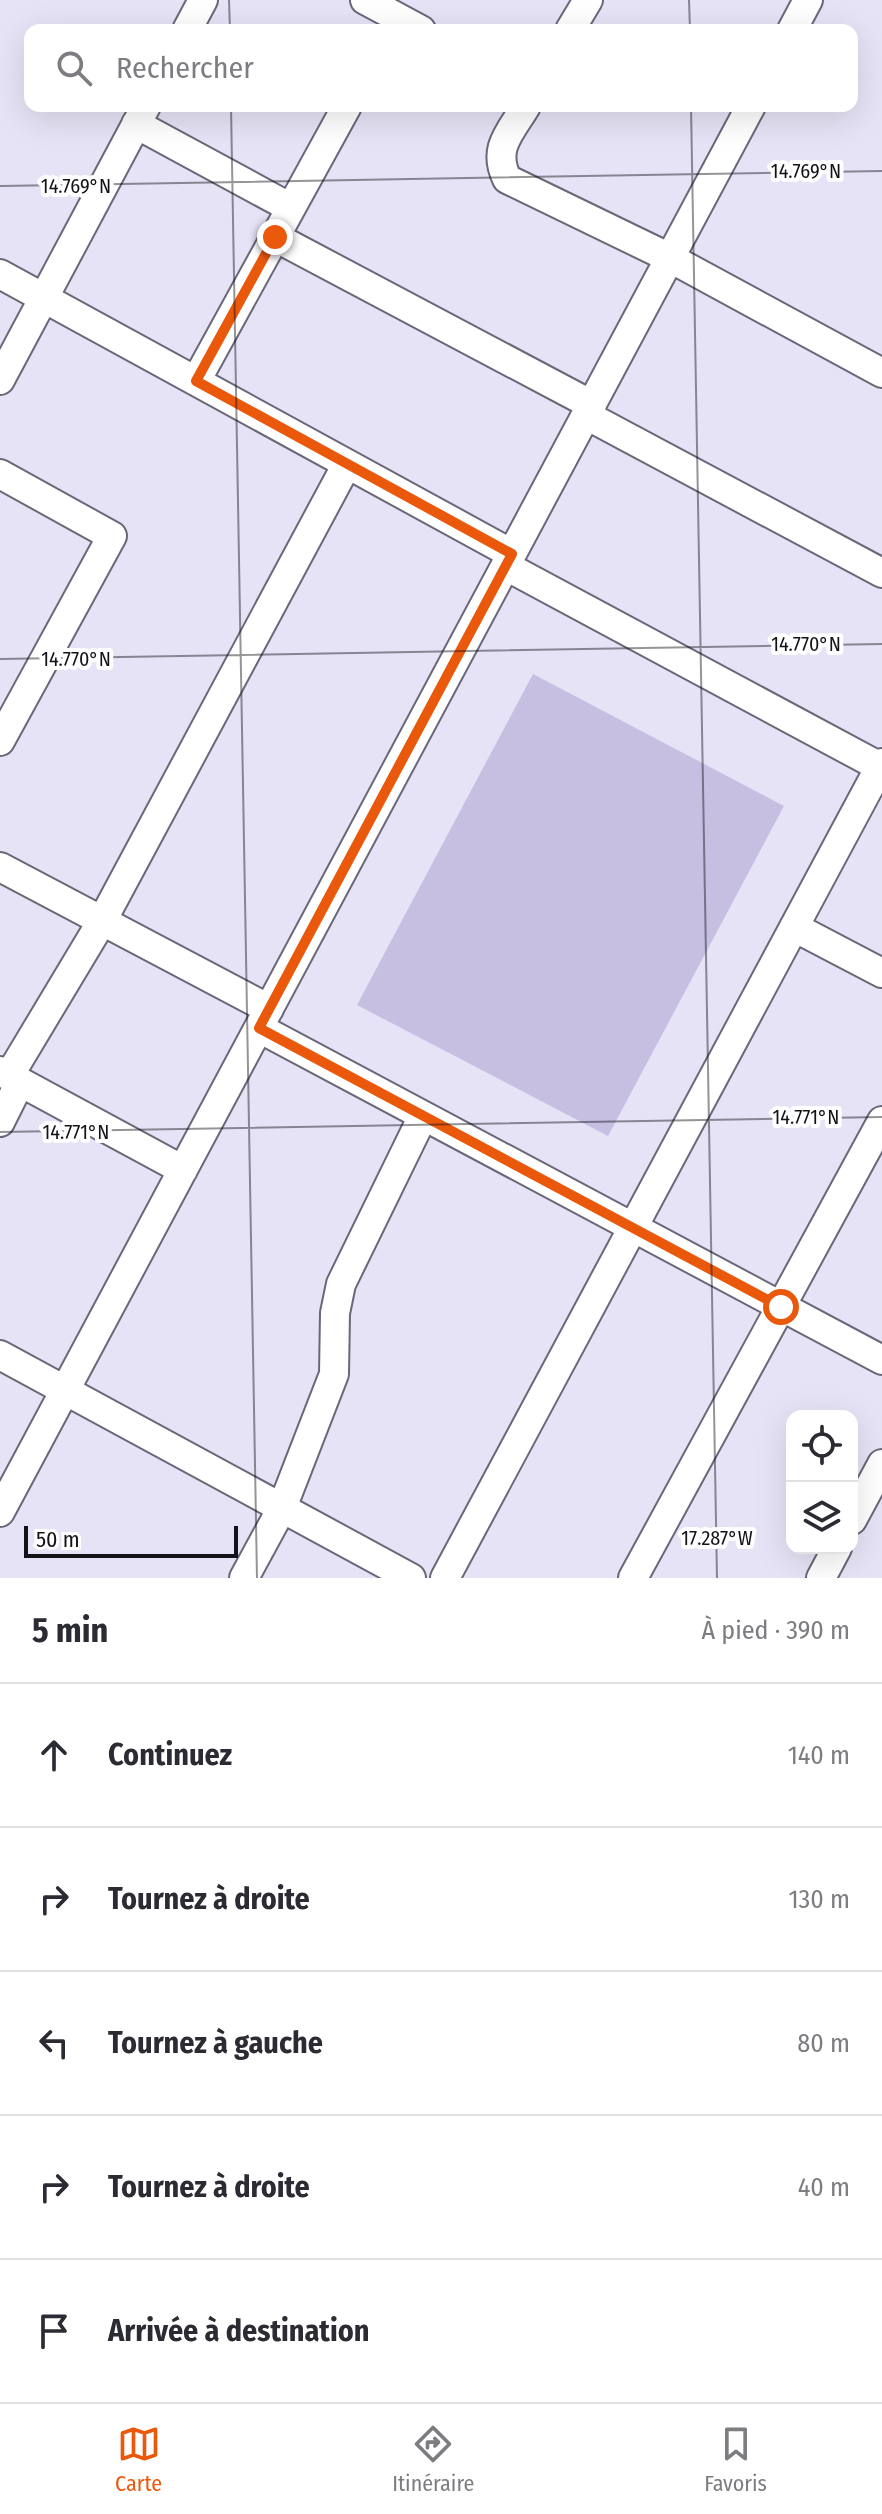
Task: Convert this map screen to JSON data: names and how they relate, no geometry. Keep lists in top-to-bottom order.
{
  "scale_bar": "50 m",
  "page": {
    "search": "Rechercher",
    "scale": "50 m",
    "heading": ["5 min", "À pied · 390 m"],
    "list": [
      ["Continuez", "140 m"],
      ["Tournez à droite", "130 m"],
      ["Tournez à gauche", "80 m"],
      ["Tournez à droite", "40 m"],
      "Arrivée à destination"
    ],
    "nav": ["Carte", "Itinéraire", "Favoris"]
  },
  "coordinates": [
    "14.769°N",
    "14.770°N",
    "14.771°N",
    "17.287°W"
  ]
}
